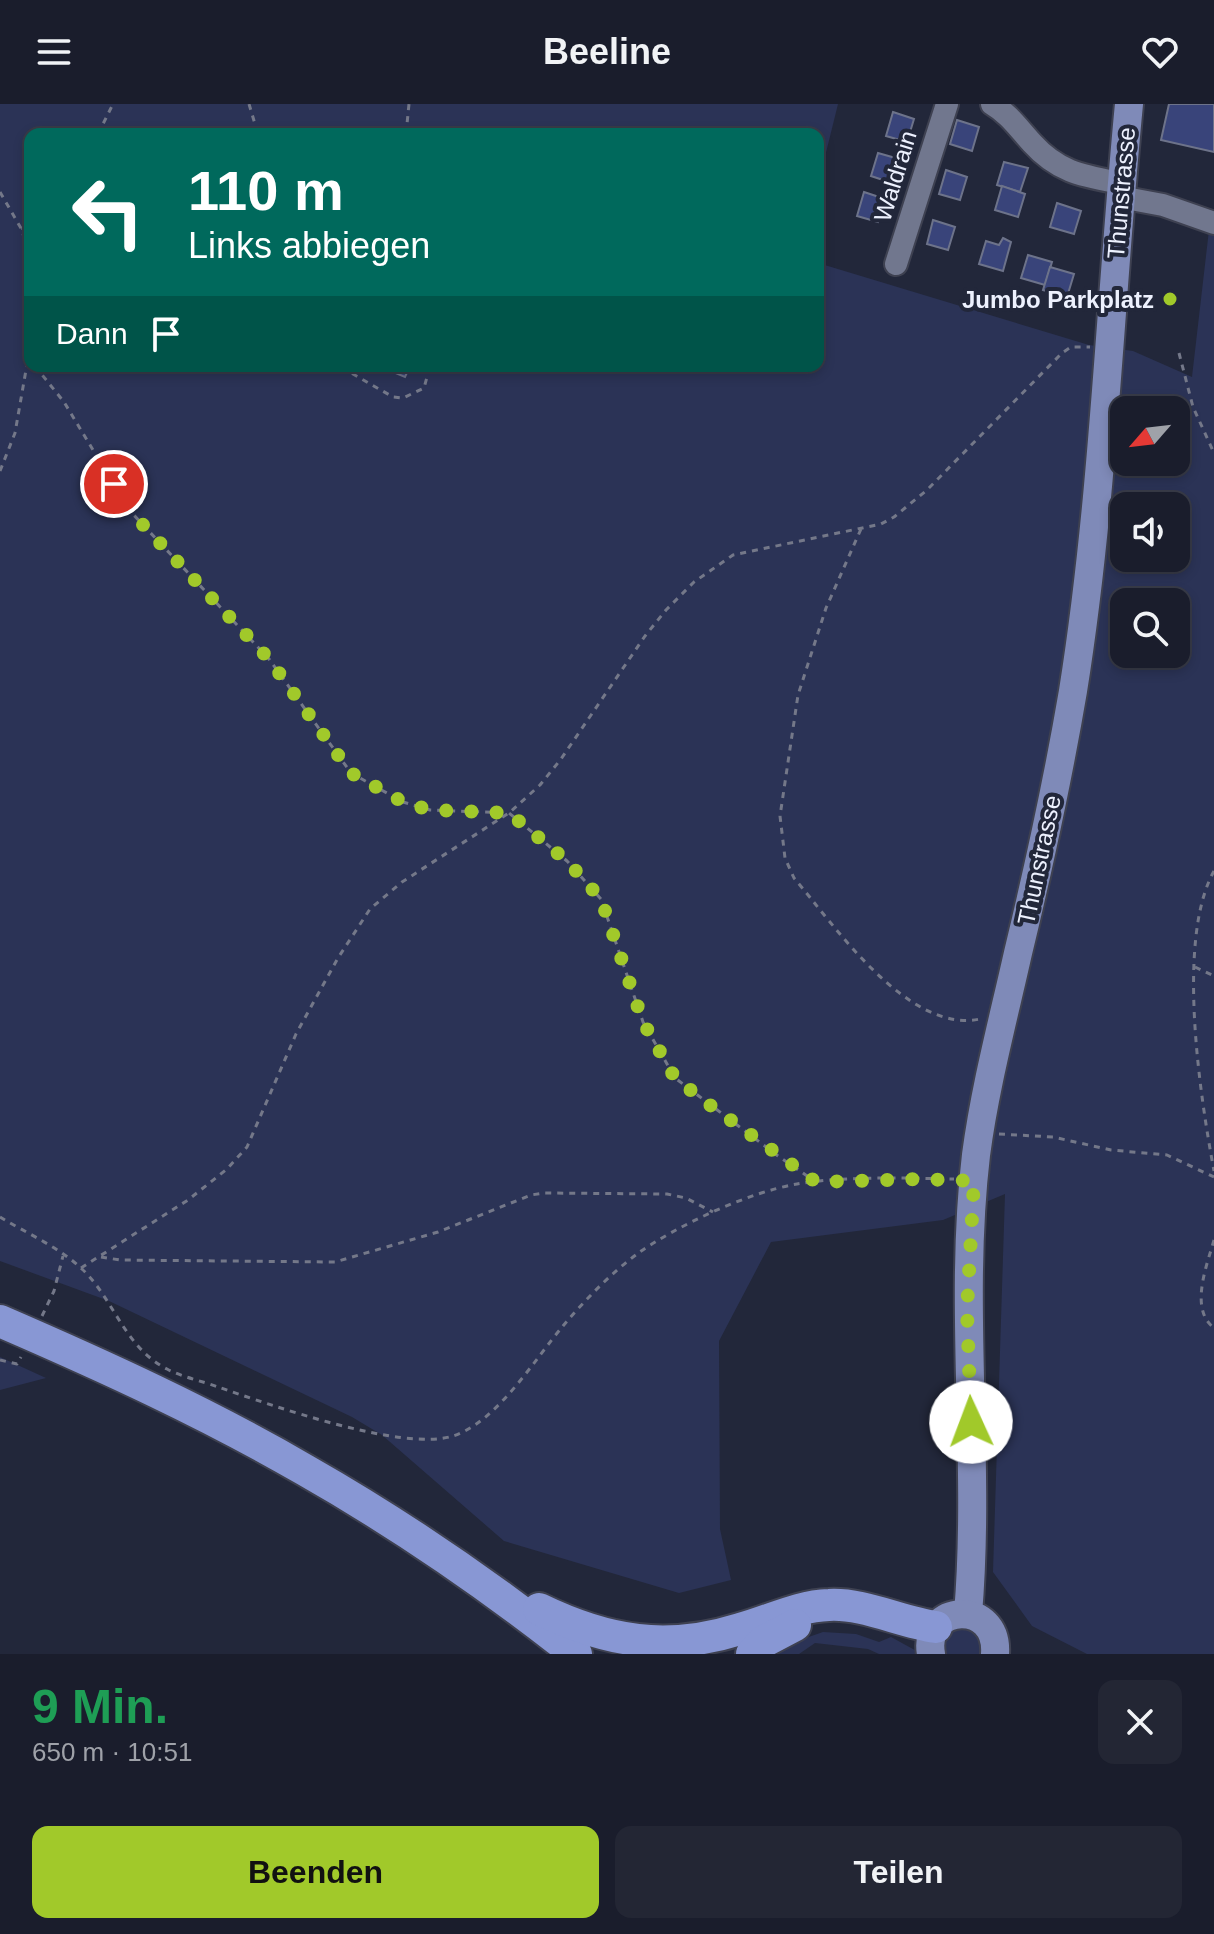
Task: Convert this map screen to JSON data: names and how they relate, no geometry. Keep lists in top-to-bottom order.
{
  "streets": {
    "main road": ["Thunstrasse"],
    "street": ["Waldrain"]
  },
  "places": ["Jumbo Parkplatz"],
  "north": "bottom left",
  "page": {
    "header": "Beeline",
    "turn": ["110 m", "Links abbiegen"],
    "then": "Dann",
    "heading": ["9 Min.", "650 m · 10:51"],
    "buttons": ["Beenden", "Teilen"]
  }
}
